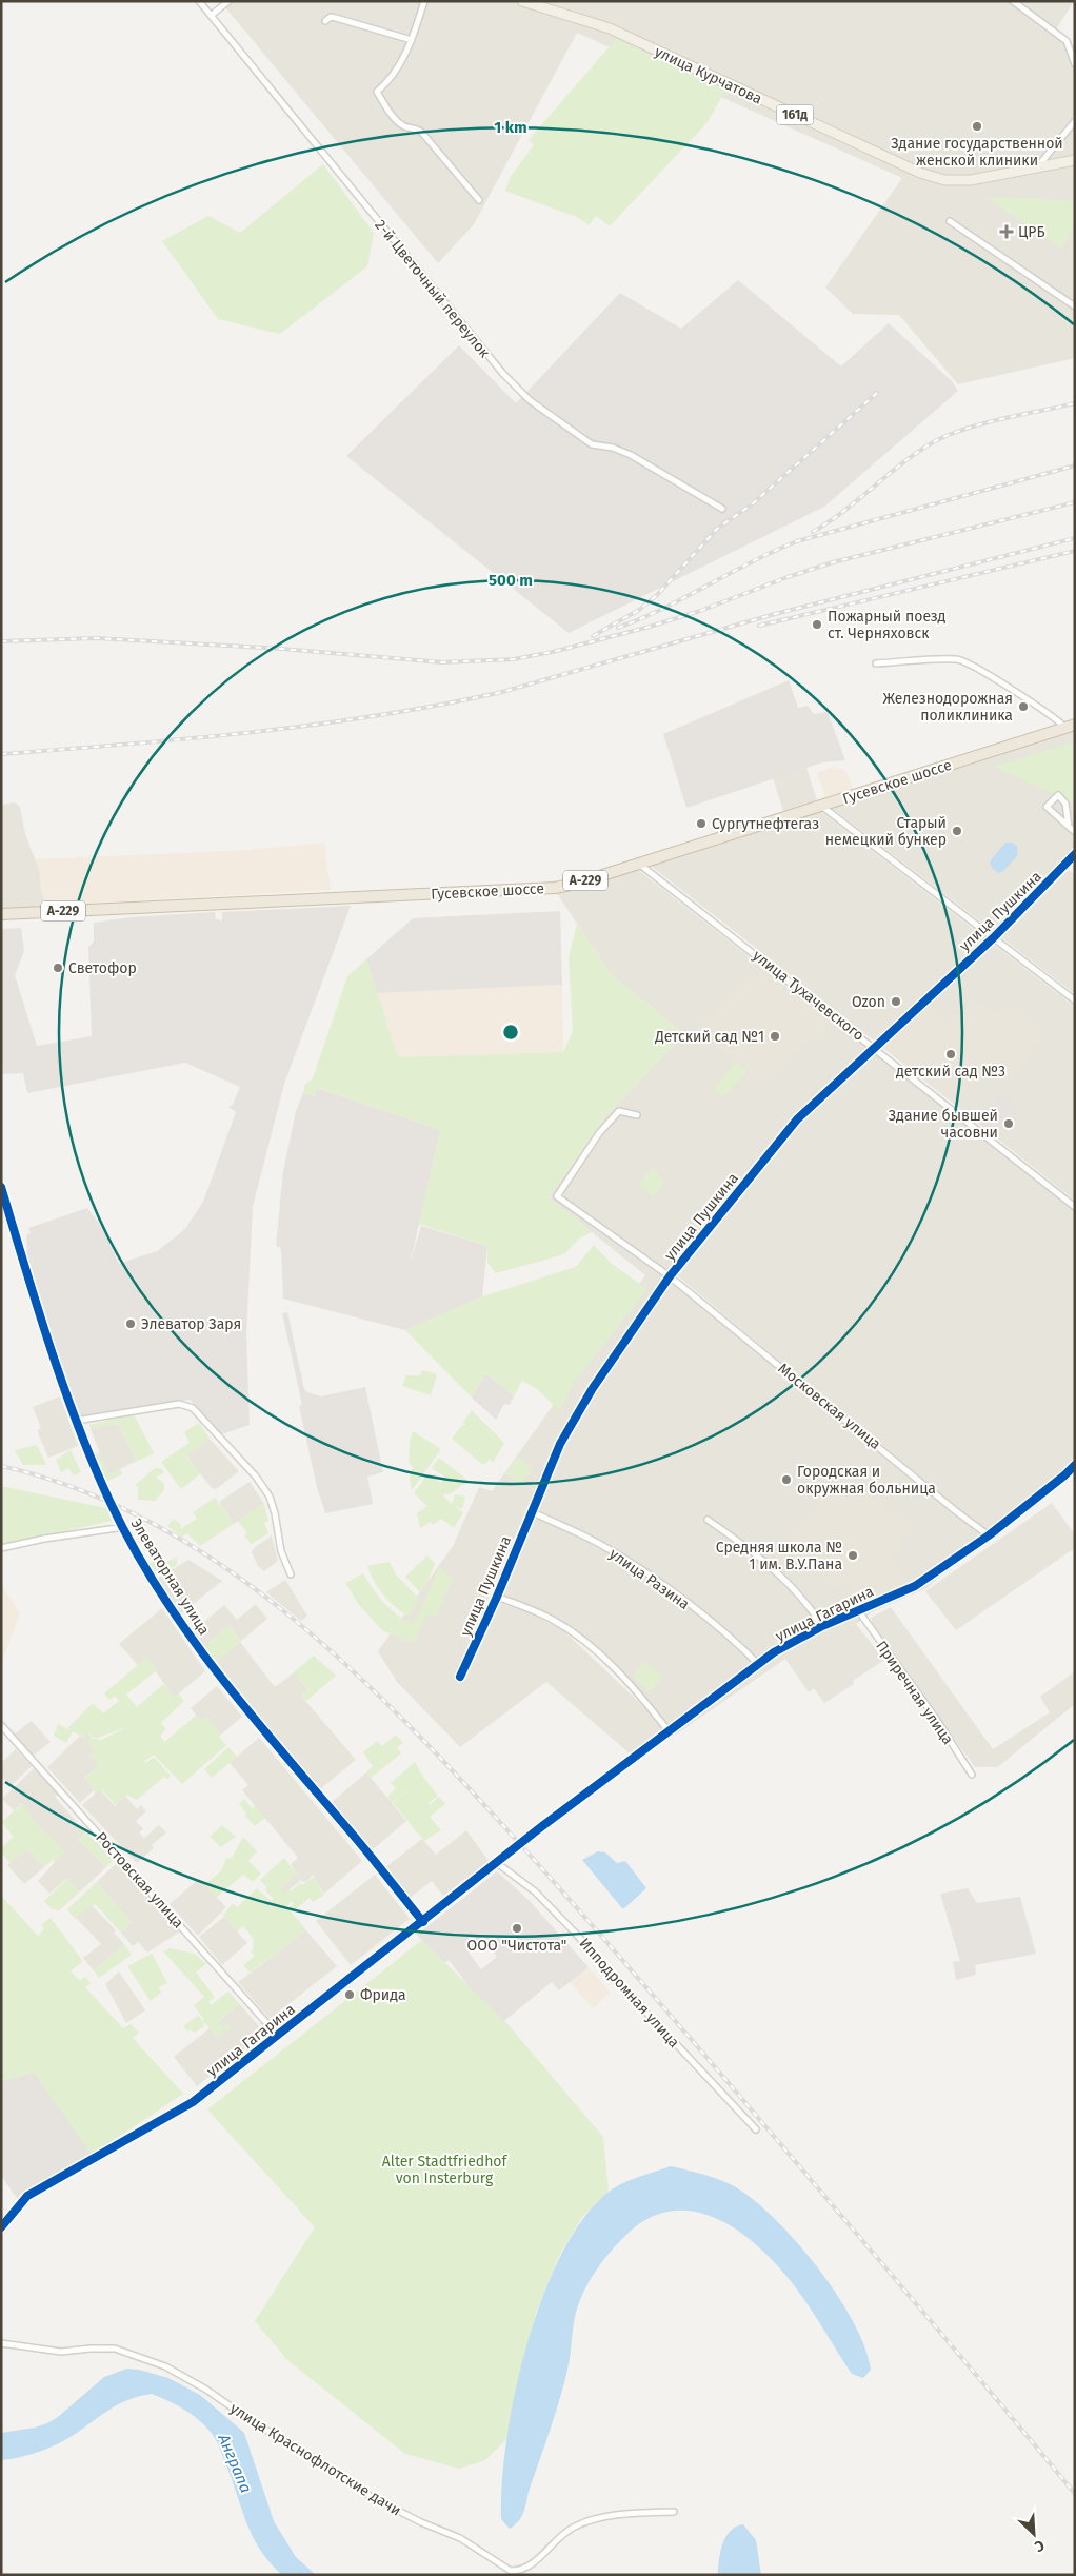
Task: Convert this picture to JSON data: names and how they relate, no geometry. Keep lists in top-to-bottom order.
{
  "streets": {
    "highway": ["Гусевское шоссе", "А-229"],
    "main road": ["улица Курчатова", "161д"],
    "street": [
      "2-й Цветочный переулок",
      "улица Пушкина",
      "улица Тухачевского",
      "Московская улица",
      "Элеваторная улица",
      "улица Разина",
      "улица Гагарина",
      "Приречная улица",
      "Ростовская улица",
      "Ипподромная улица",
      "улица Краснофлотские дачи"
    ]
  },
  "crossings": [
    ["Гусевское шоссе", "улица Тухачевского"],
    ["улица Пушкина", "улица Тухачевского"],
    ["улица Пушкина", "Московская улица"],
    ["улица Пушкина", "улица Разина"],
    ["Московская улица", "улица Гагарина"],
    ["Элеваторная улица", "улица Гагарина"],
    ["улица Разина", "улица Гагарина"],
    ["улица Гагарина", "Приречная улица"],
    ["улица Гагарина", "Ростовская улица"],
    ["улица Гагарина", "Ипподромная улица"]
  ],
  "water": ["Анграпа"],
  "parks": ["Alter Stadtfriedhof von Insterburg"],
  "places": {
    "other": [
      "Здание государственной женской клиники",
      "Пожарный поезд ст. Черняховск",
      "Железнодорожная поликлиника",
      "Сургутнефтегаз",
      "Старый немецкий бункер",
      "Светофор",
      "Ozon",
      "Детский сад №1",
      "детский сад №3",
      "Здание бывшей часовни",
      "Элеватор Заря",
      "Городская и окружная больница",
      "Средняя школа № 1 им. В.У.Пана",
      "ООО \"Чистота\"",
      "Фрида"
    ],
    "health": ["ЦРБ"]
  },
  "north": "bottom right",
  "rings": ["1 km", "500 m"]
}
